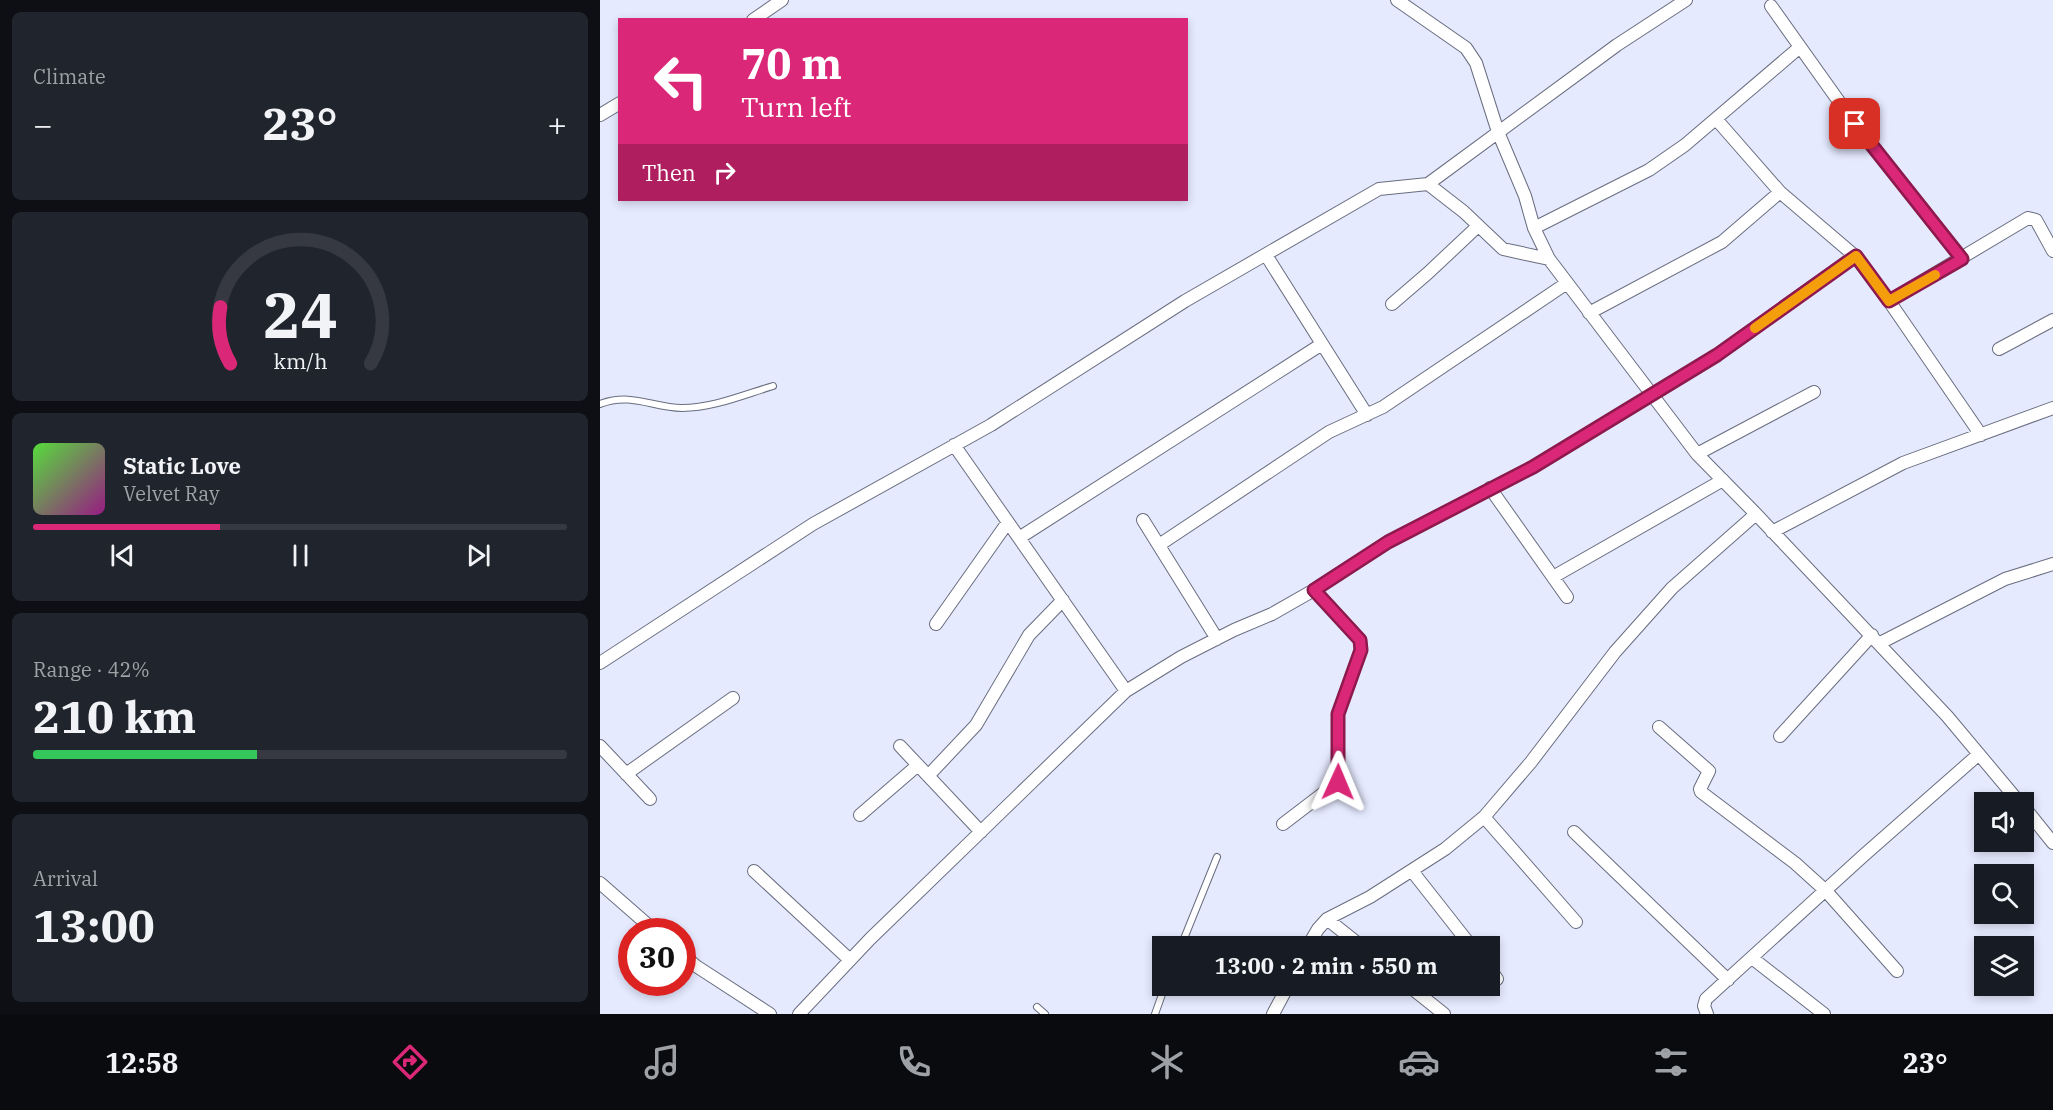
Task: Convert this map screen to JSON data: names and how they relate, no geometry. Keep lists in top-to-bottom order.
{
  "page": {
    "tile": [
      "Climate",
      ["Range · 42%", "210 km"],
      ["Arrival", "13:00"]
    ],
    "turn": ["70 m", "Turn left"],
    "heat": ["−", "23°", "+"],
    "then": "Then",
    "song": ["Static Love", "Velvet Ray"],
    "limit": "30",
    "trip": "13:00 · 2 min · 550 m",
    "tabs": ["12:58", "23°"],
    "gauge": ["24", "km/h"]
  }
}
